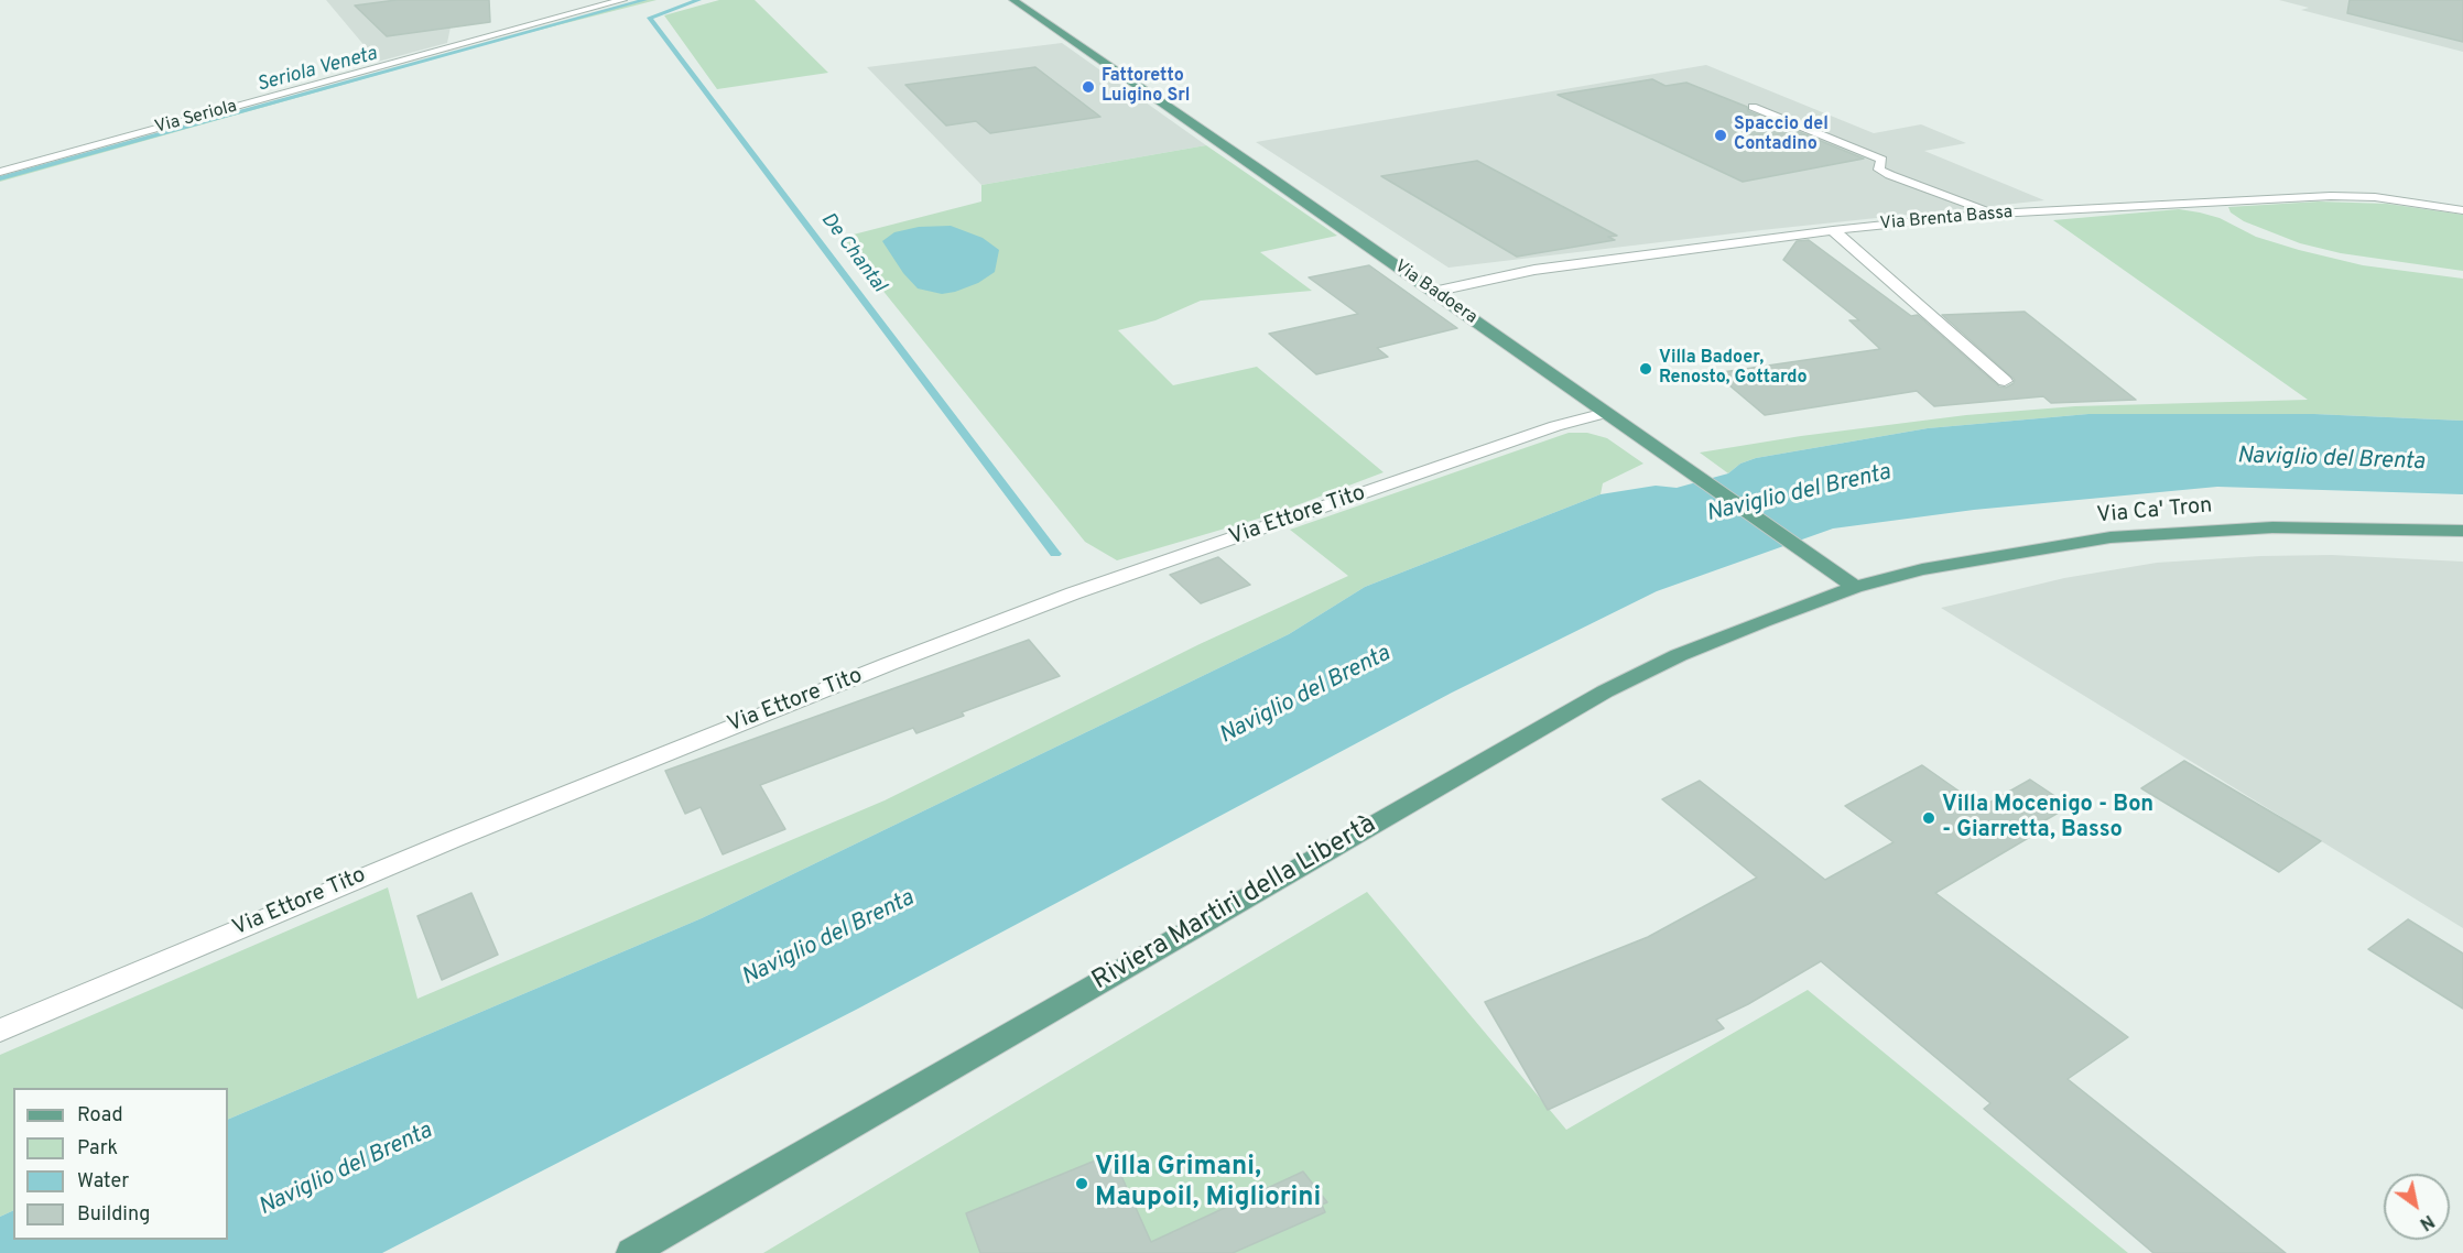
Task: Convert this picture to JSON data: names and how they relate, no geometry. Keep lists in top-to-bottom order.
{
  "streets": {
    "main road": ["Via Badoera", "Via Ca' Tron", "Riviera Martiri della Libertà"],
    "street": ["Via Seriola", "Via Brenta Bassa", "Via Ettore Tito"]
  },
  "crossings": [
    ["Via Brenta Bassa", "Via Badoera"],
    ["Via Badoera", "Via Ca' Tron"],
    ["Via Badoera", "Via Ettore Tito"],
    ["Via Badoera", "Riviera Martiri della Libertà"],
    ["Via Ca' Tron", "Riviera Martiri della Libertà"]
  ],
  "water": ["Seriola Veneta", "De Chantal", "Naviglio del Brenta"],
  "places": [
    "Fattoretto Luigino Srl",
    "Spaccio del Contadino",
    "Villa Badoer, Renosto, Gottardo",
    "Villa Mocenigo - Bon - Giarretta, Basso",
    "Villa Grimani, Maupoil, Migliorini"
  ],
  "legend": [
    "Road",
    "Park",
    "Water",
    "Building"
  ],
  "north": "bottom right"
}
